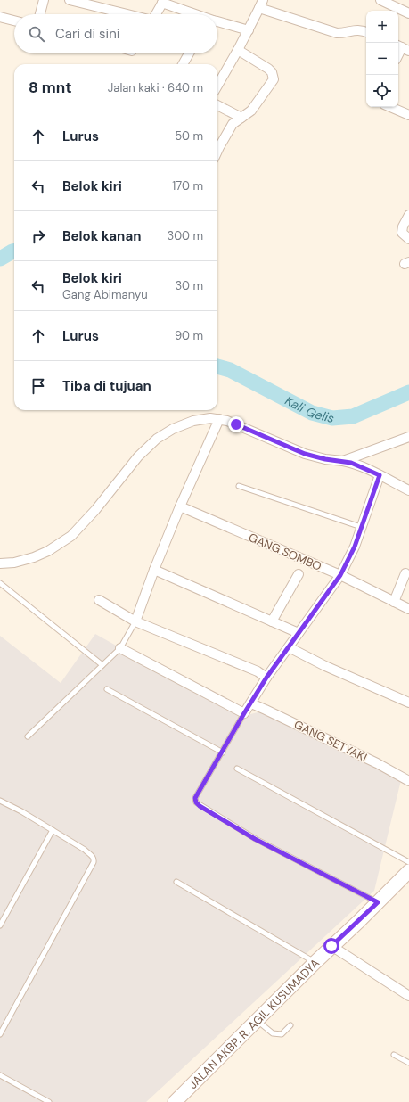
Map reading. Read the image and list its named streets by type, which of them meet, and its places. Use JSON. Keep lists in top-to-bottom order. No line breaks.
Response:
{"streets":{"main road":["JALAN AKBP. R. AGIL KUSUMADYA"],"street":["GANG SOMBO","GANG SETYAKI"]},"water":["Kali Gelis"],"page":{"map_buttons":["+","−"],"search":"Cari di sini","heading":["8 mnt","Jalan kaki · 640 m"],"list":[["Lurus","50 m"],["Belok kiri","170 m"],["Belok kanan","300 m"],["Belok kiri","Gang Abimanyu","30 m"],["Lurus","90 m"],"Tiba di tujuan"]}}
